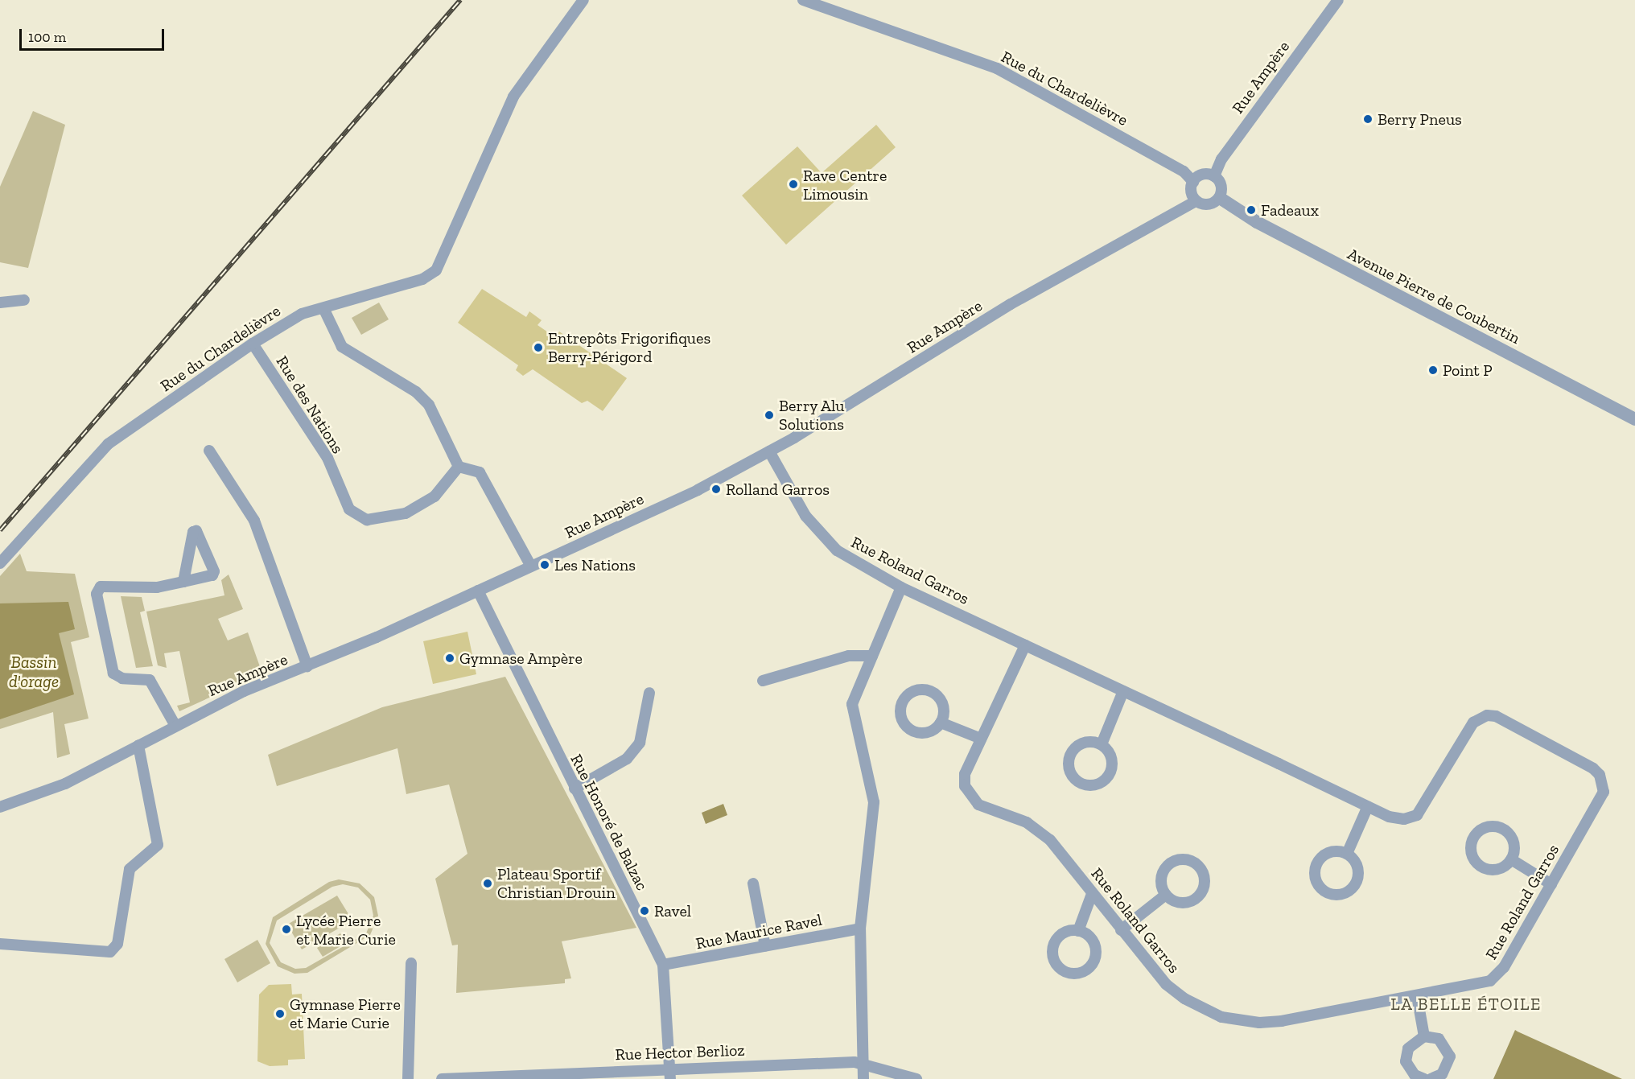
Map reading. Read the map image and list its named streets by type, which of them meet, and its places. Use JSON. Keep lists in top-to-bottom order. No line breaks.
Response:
{"streets":{"street":["Rue Ampère","Rue du Chardelièvre","Avenue Pierre de Coubertin","Rue des Nations","Rue Roland Garros","Rue Honoré de Balzac","Rue Maurice Ravel","Rue Hector Berlioz"]},"crossings":[["Rue Ampère","Rue du Chardelièvre"],["Rue Ampère","Avenue Pierre de Coubertin"],["Rue Ampère","Rue Roland Garros"],["Rue Ampère","Rue Honoré de Balzac"],["Rue du Chardelièvre","Avenue Pierre de Coubertin"],["Rue du Chardelièvre","Rue des Nations"],["Rue Honoré de Balzac","Rue Maurice Ravel"],["Rue Honoré de Balzac","Rue Hector Berlioz"]],"districts":["LA BELLE ÉTOILE"],"water":["Bassin d'orage"],"places":["Berry Pneus","Rave Centre Limousin","Fadeaux","Entrepôts Frigorifiques Berry-Périgord","Point P","Berry Alu Solutions","Rolland Garros","Les Nations","Gymnase Ampère","Plateau Sportif Christian Drouin","Ravel","Lycée Pierre et Marie Curie","Gymnase Pierre et Marie Curie"],"scale_bar":"100 m"}
